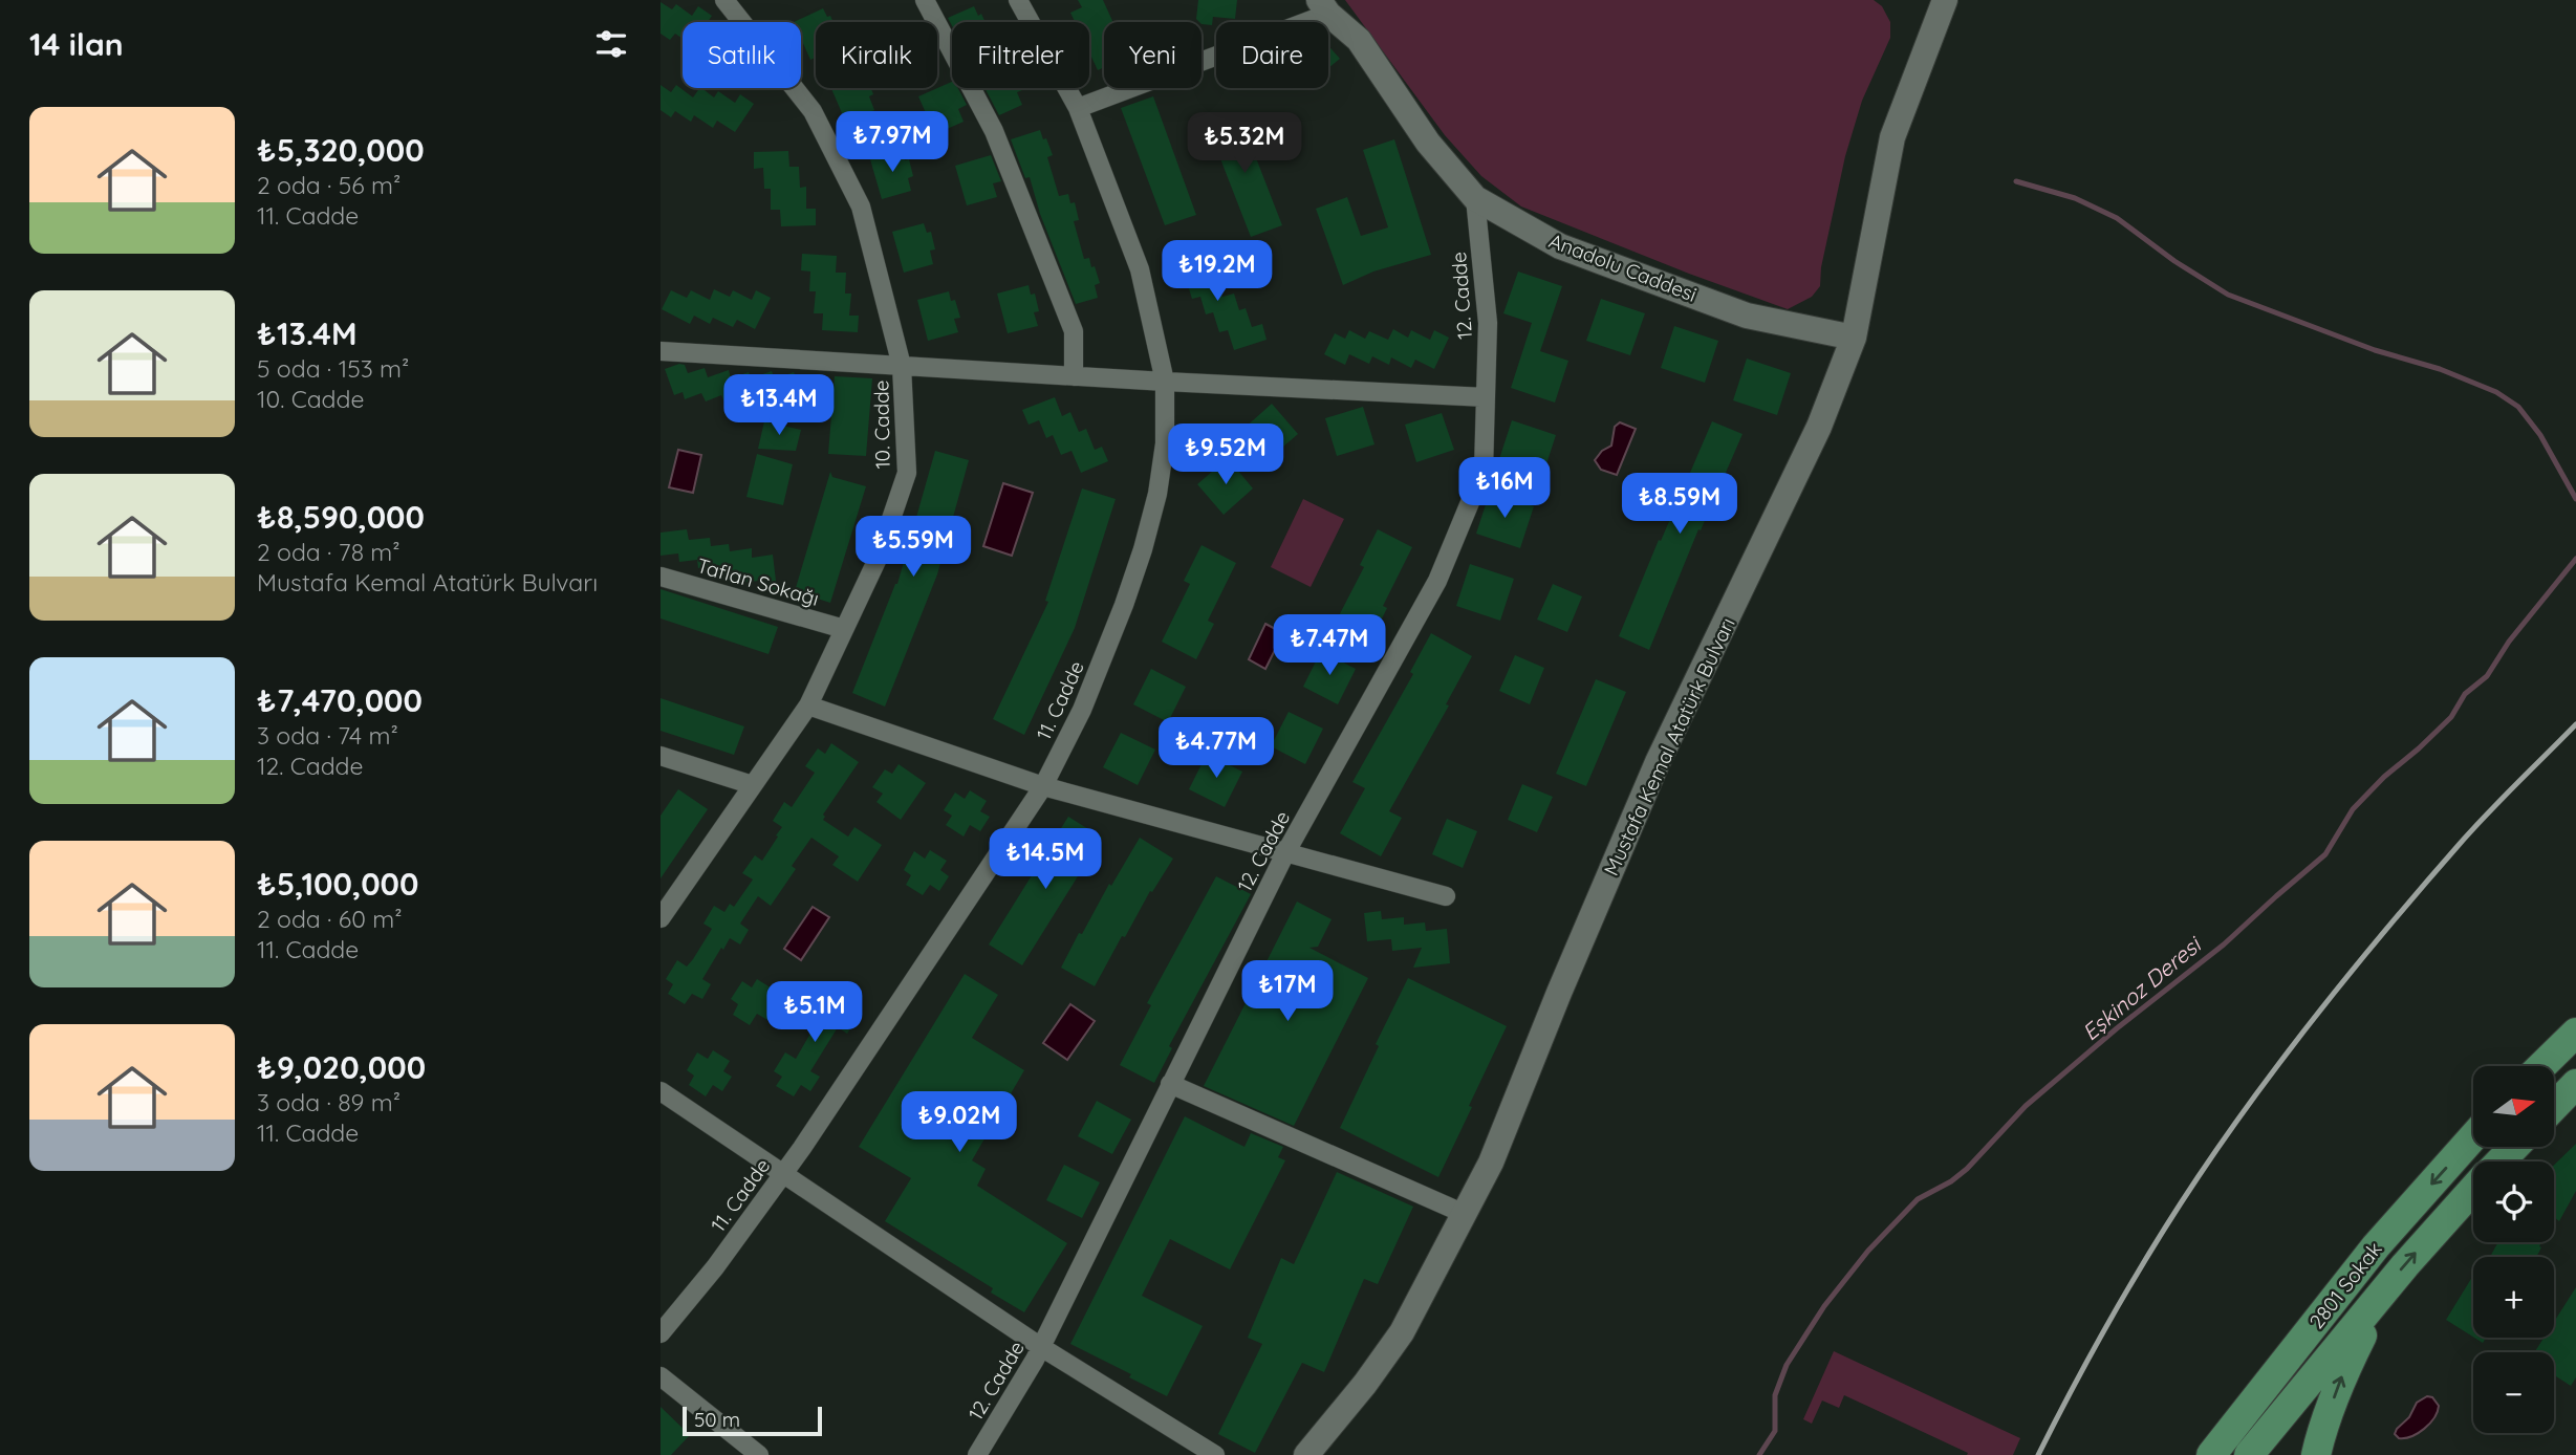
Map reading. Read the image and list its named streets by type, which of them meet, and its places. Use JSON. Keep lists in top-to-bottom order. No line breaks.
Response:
{"streets":{"main road":["2801 Sokak"],"street":["Anadolu Caddesi","12. Cadde","10. Cadde","Taflan Sokağı","11. Cadde","Mustafa Kemal Atatürk Bulvarı"]},"crossings":[["Anadolu Caddesi","12. Cadde"],["Anadolu Caddesi","Mustafa Kemal Atatürk Bulvarı"],["10. Cadde","Taflan Sokağı"]],"water":["Eşkinoz Deresi"],"scale_bar":"50 m","north":"right","page":{"heading":"14 ilan","chip":["Satılık","Kiralık","Filtreler","Yeni","Daire"],"list":[{"name":"₺5,320,000","note":"2 oda · 56 m² · 11. Cadde"},{"name":"₺13.4M","note":"5 oda · 153 m² · 10. Cadde"},{"name":"₺8,590,000","note":"2 oda · 78 m² · Mustafa Kemal Atatürk Bulvarı"},{"name":"₺7,470,000","note":"3 oda · 74 m² · 12. Cadde"},{"name":"₺5,100,000","note":"2 oda · 60 m² · 11. Cadde"},{"name":"₺9,020,000","note":"3 oda · 89 m² · 11. Cadde"}],"price":["₺7.97M","₺5.32M","₺19.2M","₺13.4M","₺9.52M","₺16M","₺8.59M","₺5.59M","₺7.47M","₺4.77M","₺14.5M","₺17M","₺5.1M","₺9.02M"],"map_buttons":["+","−"],"scale":"50 m"}}
